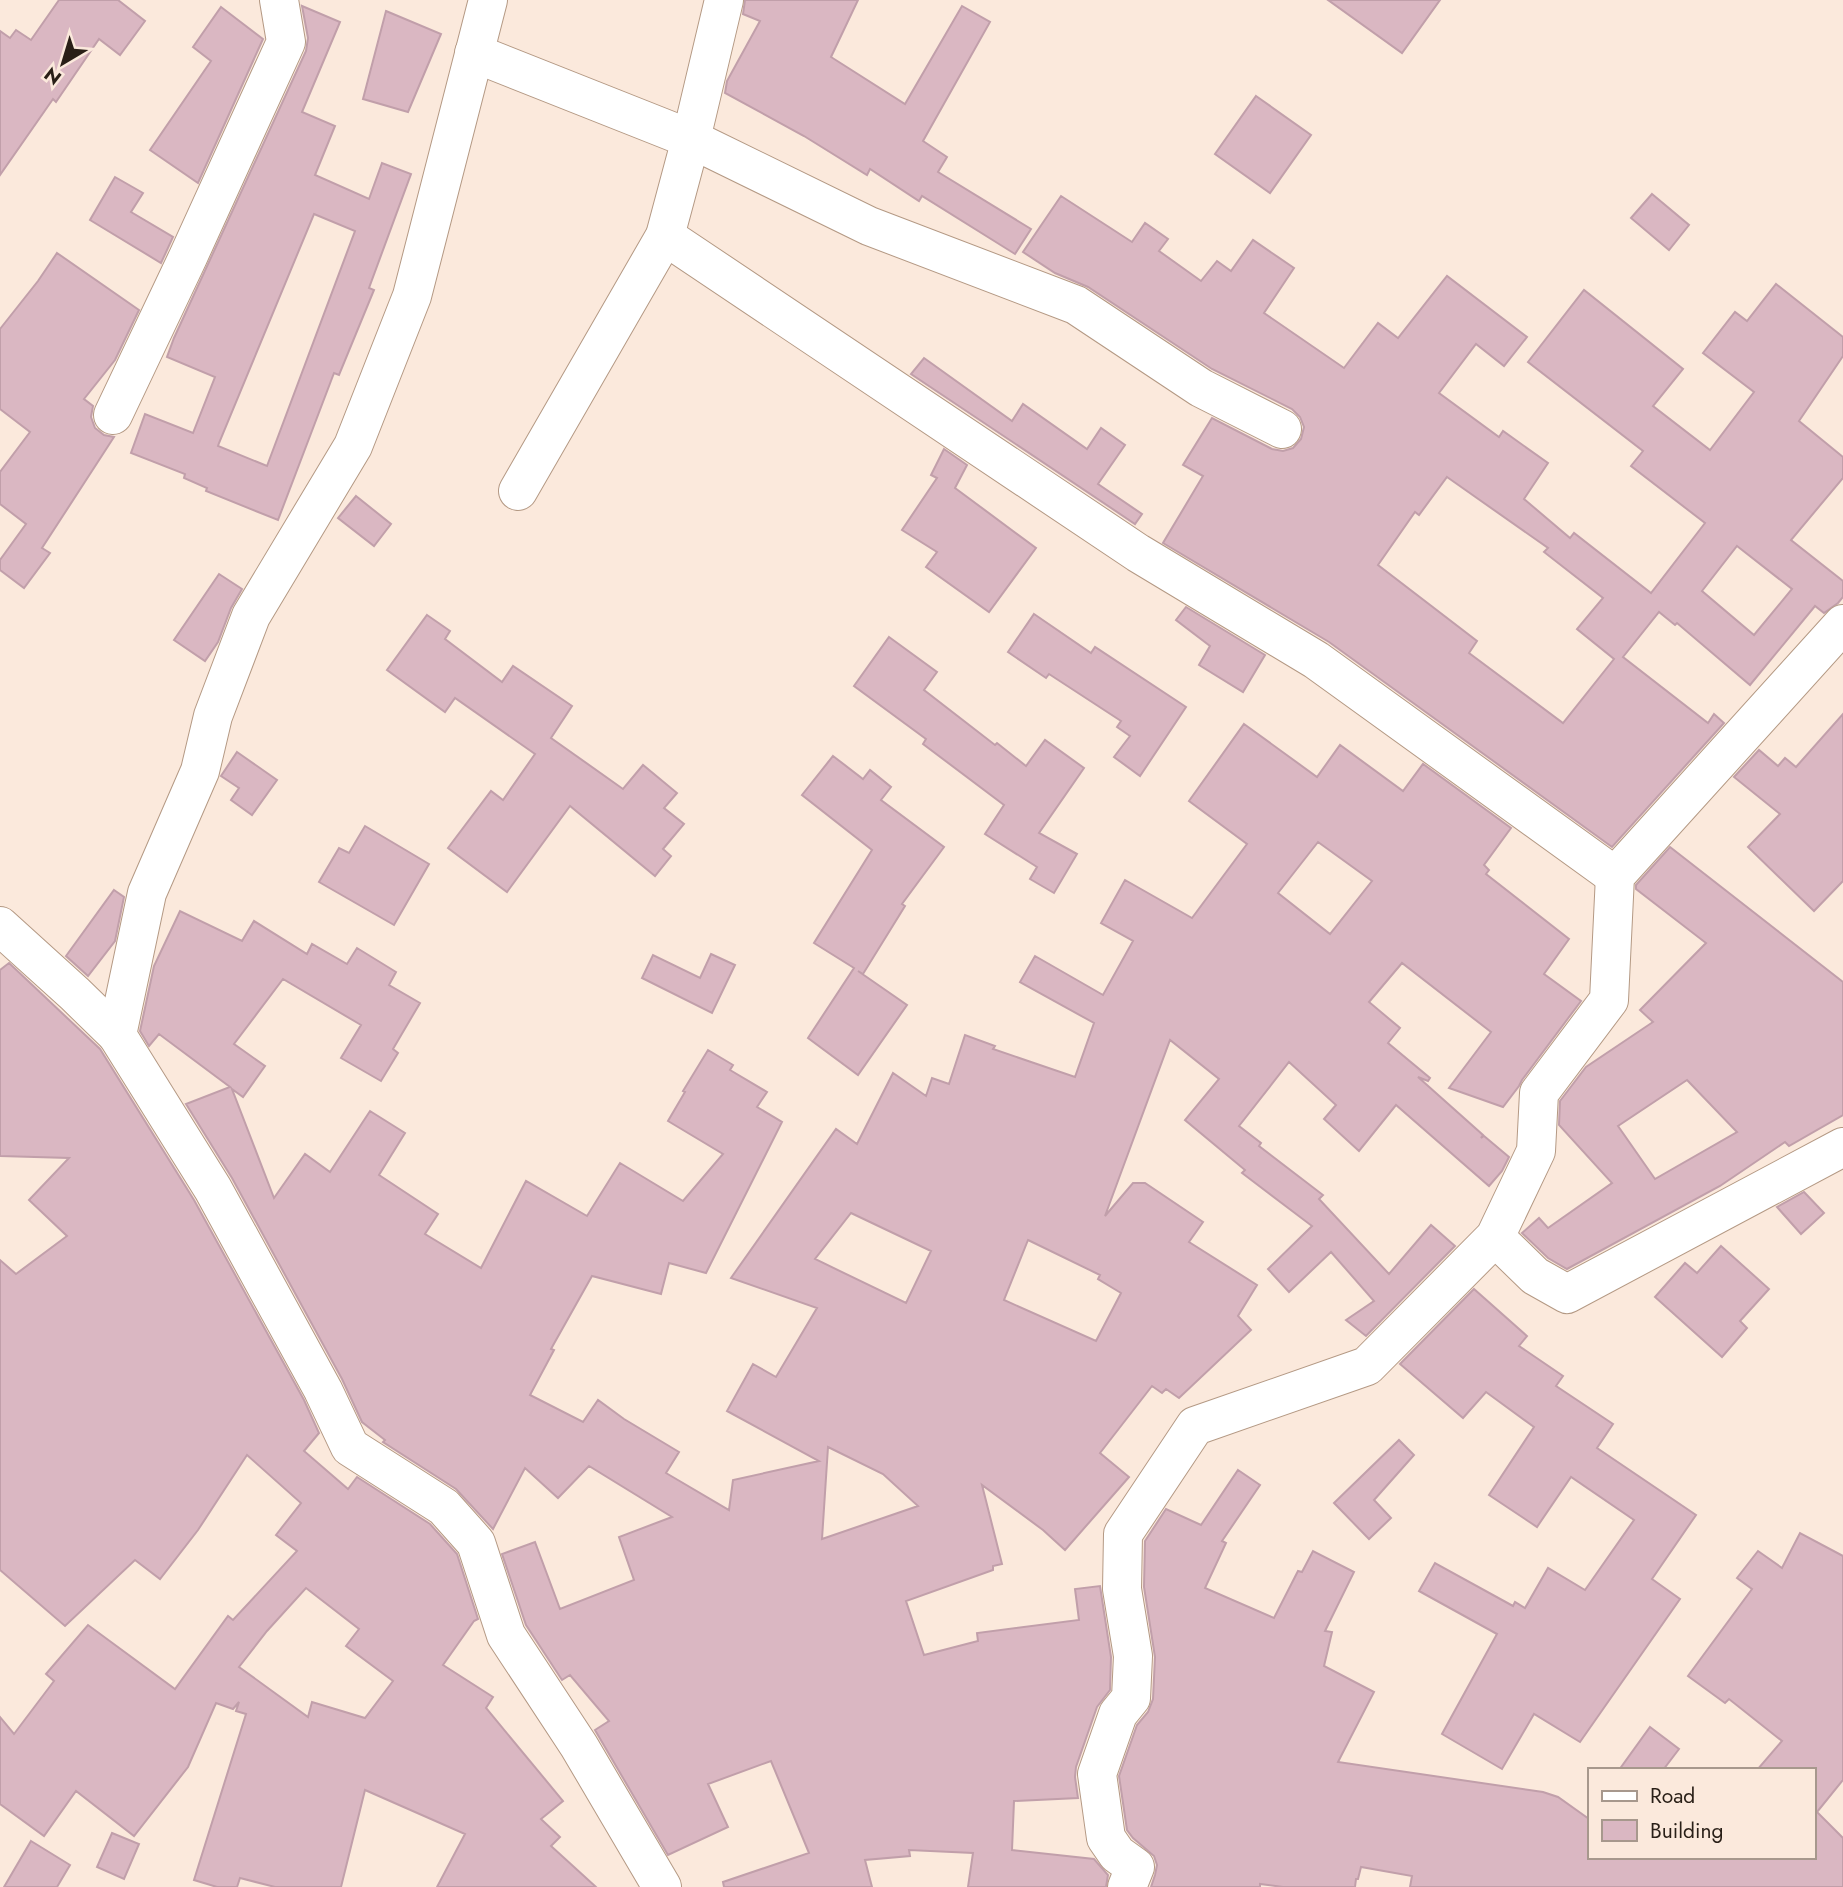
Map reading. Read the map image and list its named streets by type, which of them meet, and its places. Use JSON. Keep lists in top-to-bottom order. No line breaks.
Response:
{"legend":["Road","Building"],"north":"bottom left"}
